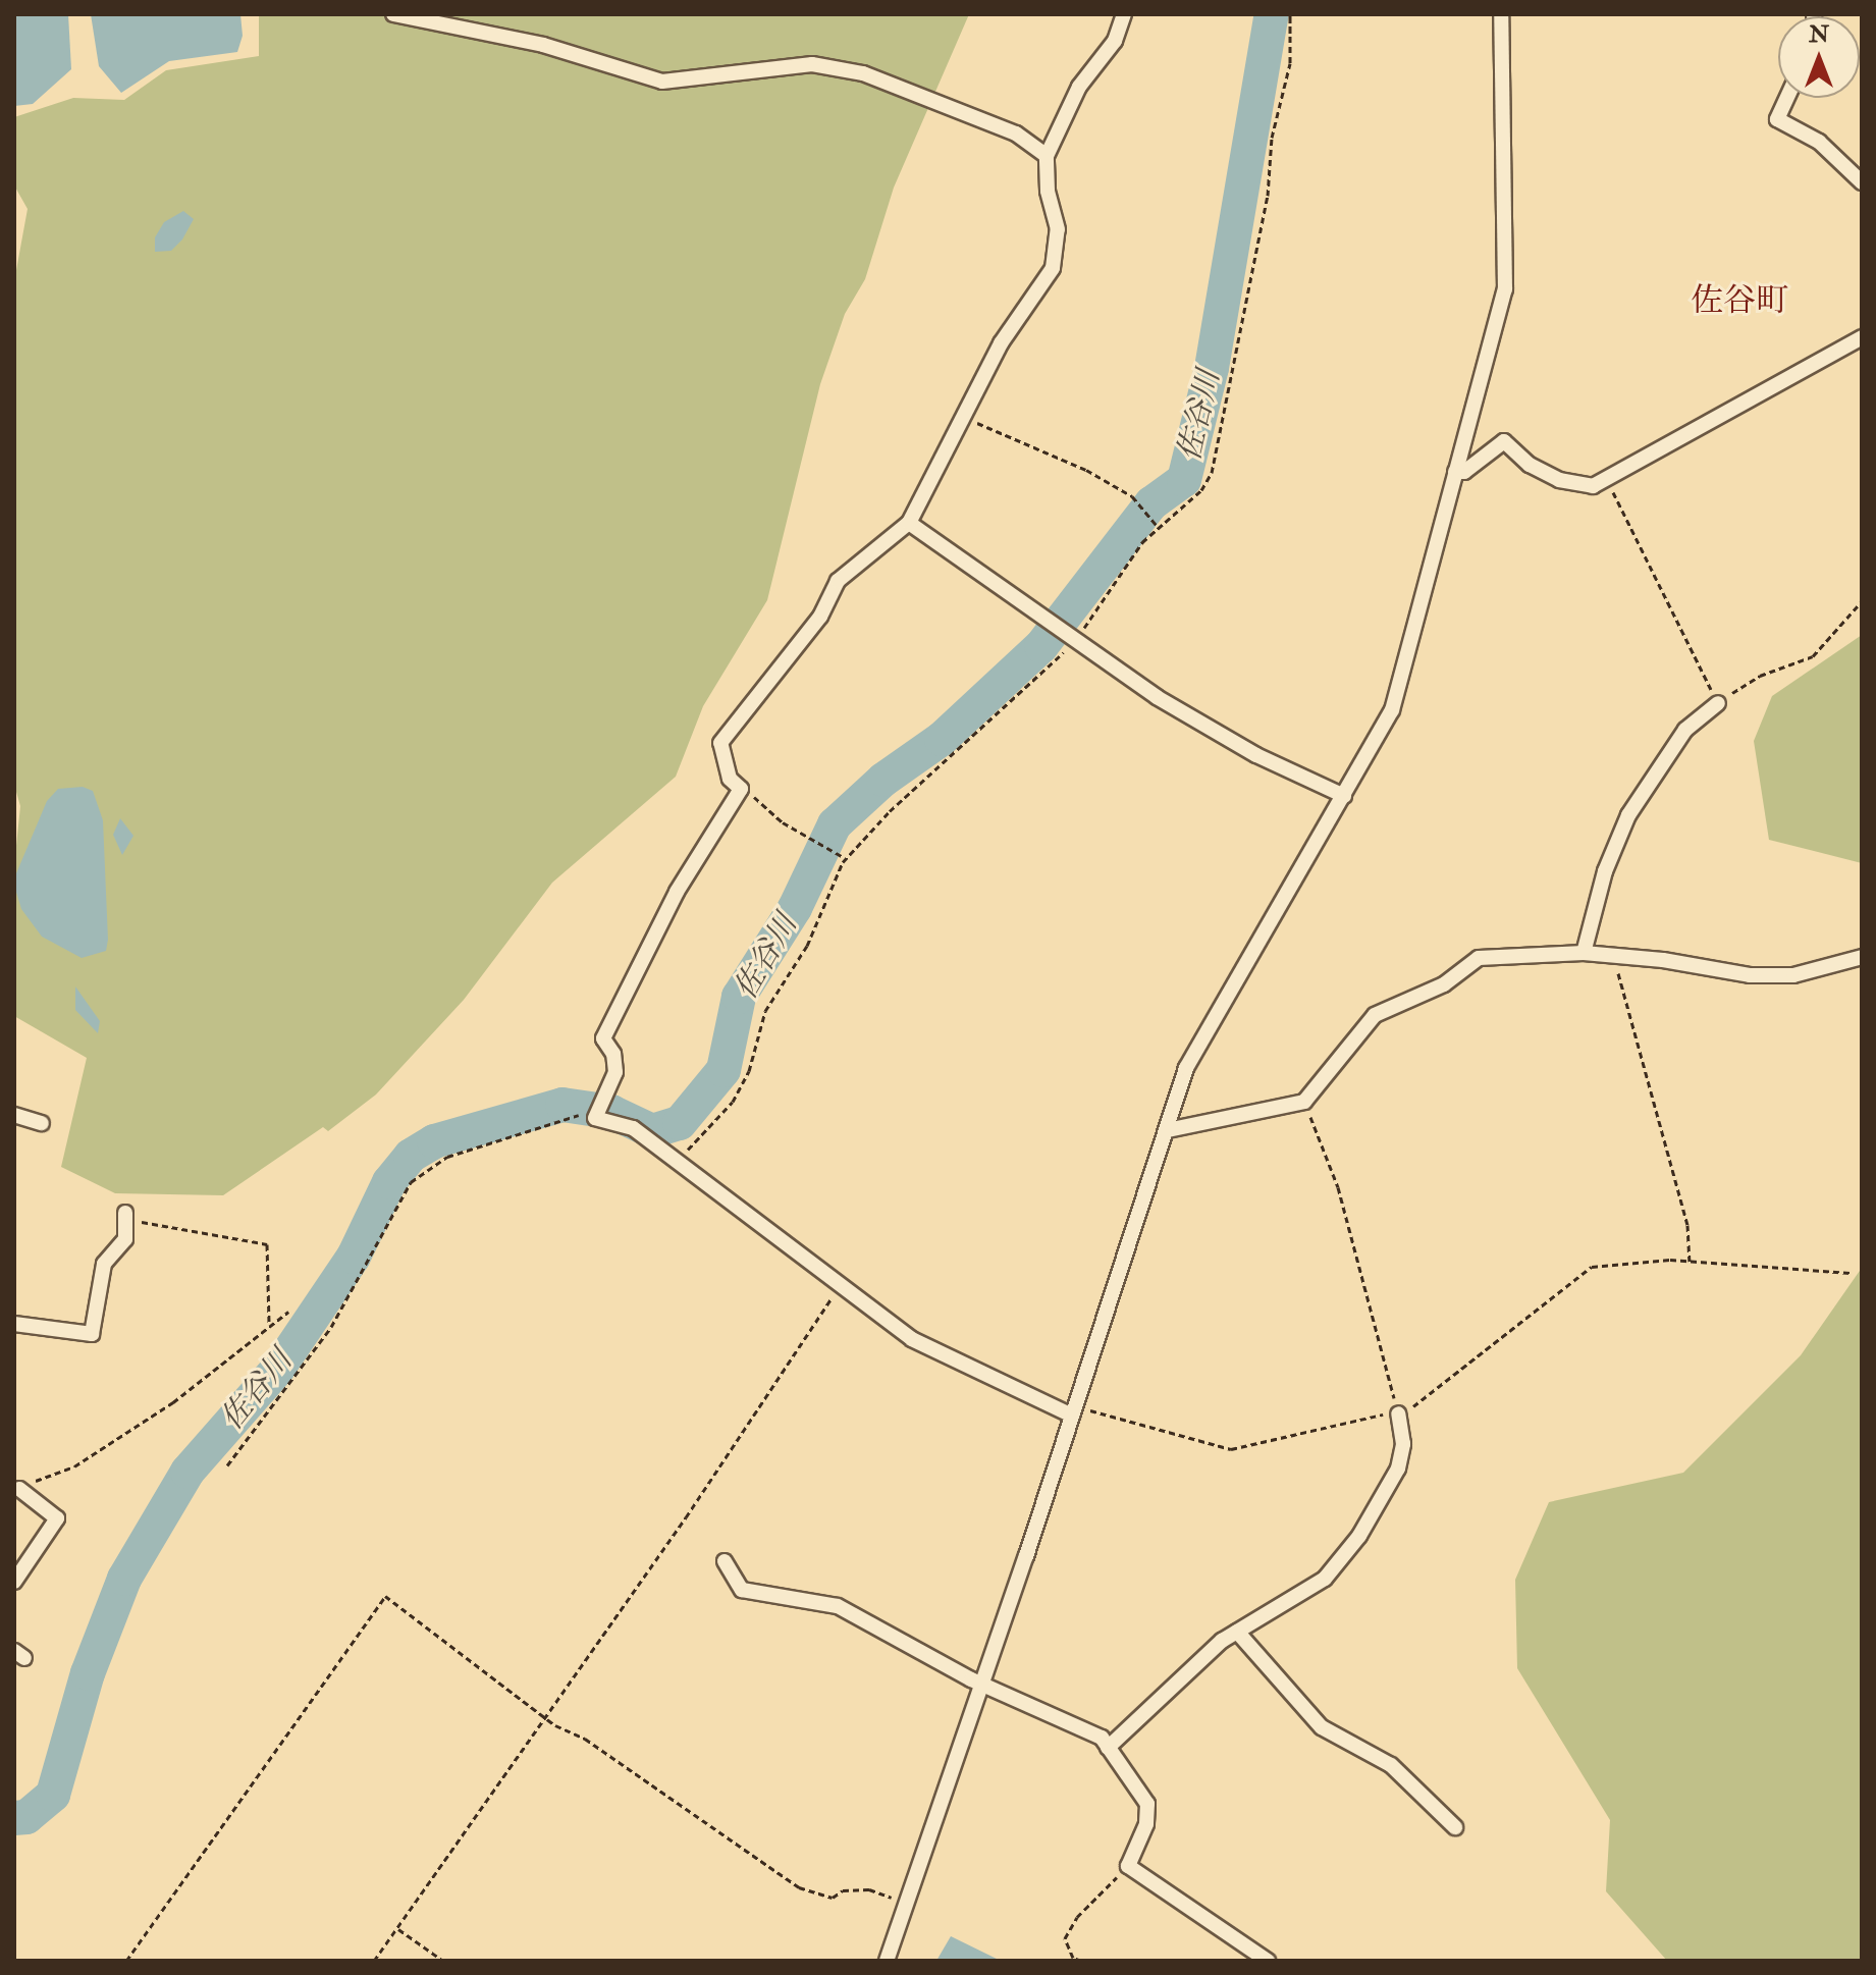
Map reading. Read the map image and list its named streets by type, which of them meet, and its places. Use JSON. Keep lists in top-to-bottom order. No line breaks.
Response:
{"districts":["佐谷町"],"water":["佐谷川"],"north":"top"}
